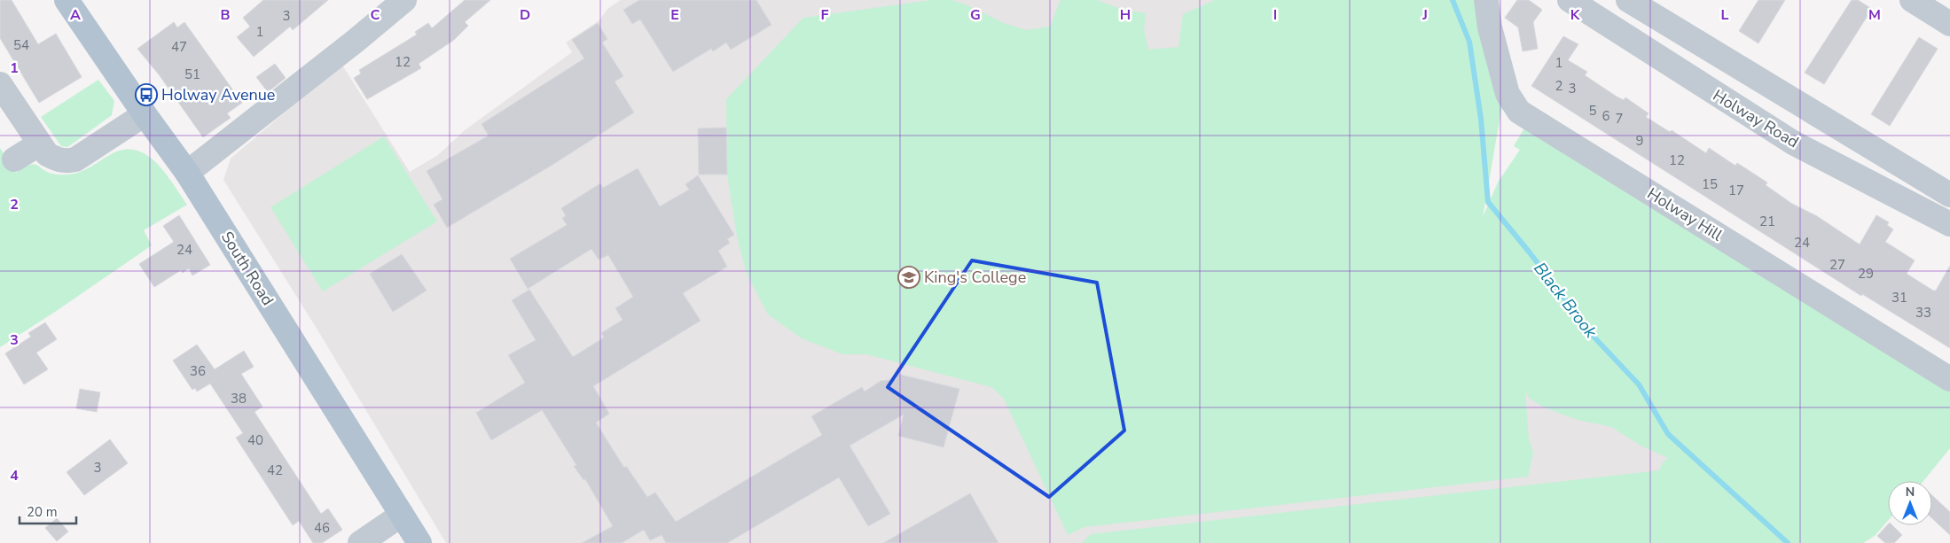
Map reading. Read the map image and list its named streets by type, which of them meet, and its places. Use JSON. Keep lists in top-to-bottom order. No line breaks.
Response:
{"streets":{"main road":["South Road"],"street":["Holway Road","Holway Hill"]},"water":["Black Brook"],"places":{"bus stop":["Holway Avenue"],"school or university":["King's College"]},"house_numbers":["3","1","54","47","12","1","51","2","3","5","6","7","9","12","15","17","21","24","24","27","29","31","33","36","38","40","3","42","46"],"scale_bar":"20 m","north":"top","grid":{"columns":["A","B","C","D","E","F","G","H","I","J","K","L","M"],"rows":["1","2","3","4"]}}
